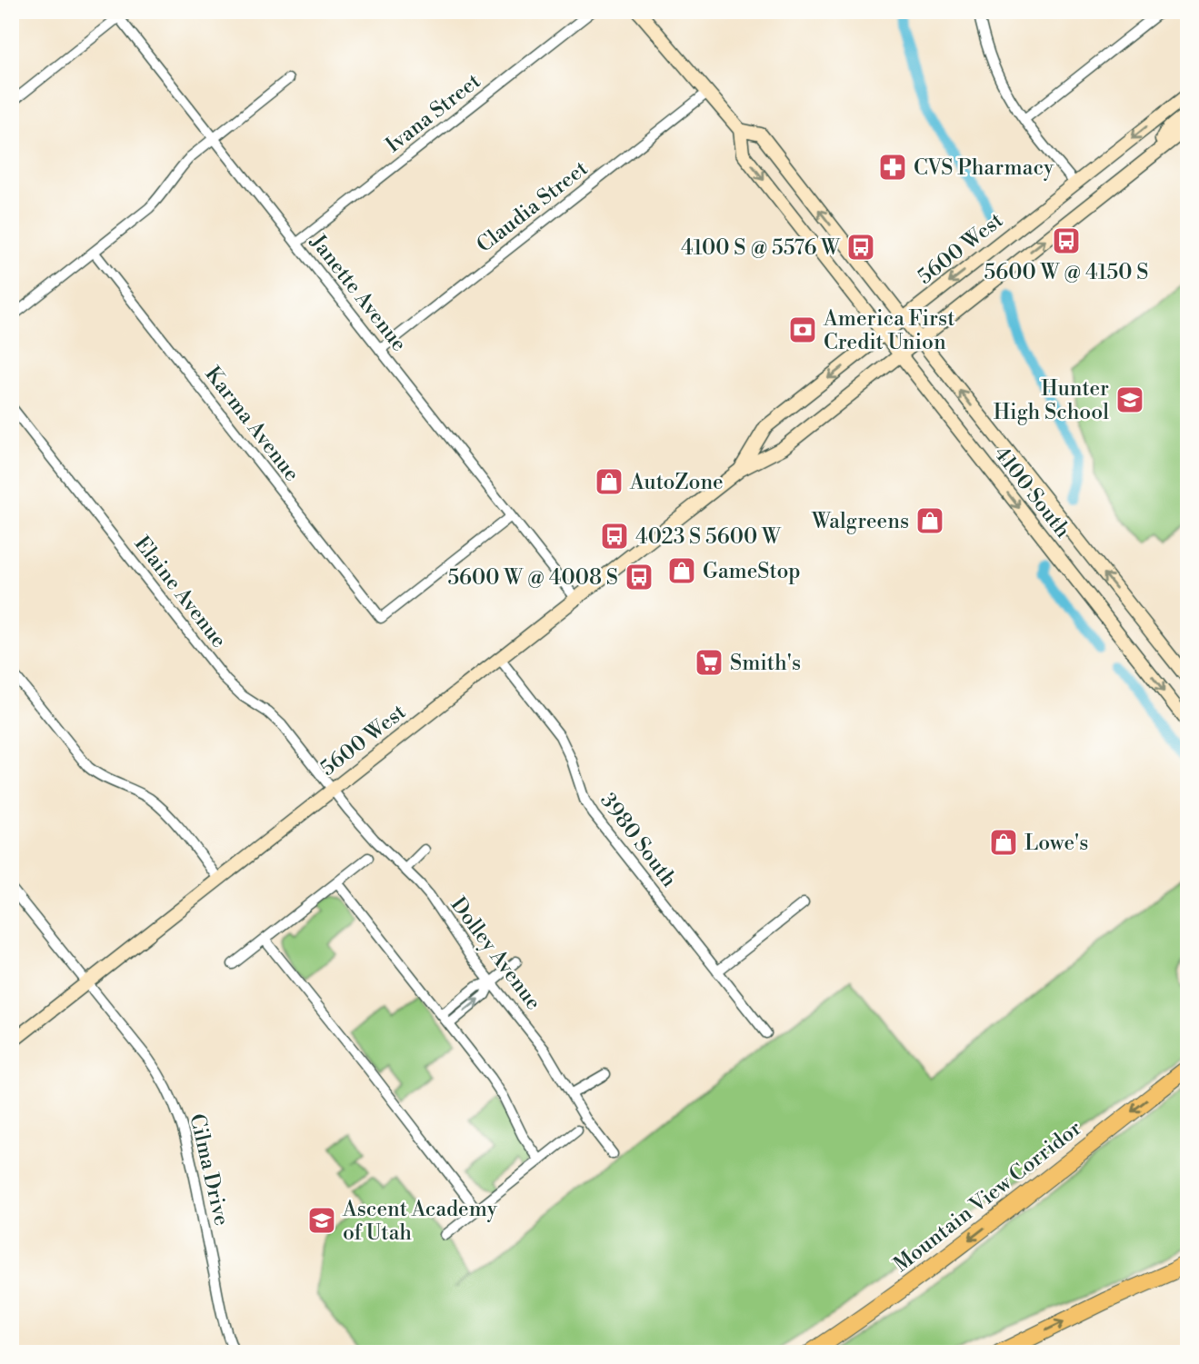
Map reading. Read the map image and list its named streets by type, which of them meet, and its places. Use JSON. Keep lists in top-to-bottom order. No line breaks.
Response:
{"streets":{"highway":["Mountain View Corridor"],"main road":["5600 West","4100 South"],"street":["Ivana Street","Claudia Street","Janette Avenue","Karma Avenue","Elaine Avenue","3980 South","Dolley Avenue","Cilma Drive"]},"crossings":[["Ivana Street","Janette Avenue"],["Claudia Street","Janette Avenue"],["Claudia Street","4100 South"],["5600 West","Janette Avenue"],["5600 West","4100 South"],["5600 West","Elaine Avenue"],["5600 West","3980 South"],["5600 West","Dolley Avenue"],["5600 West","Cilma Drive"],["Janette Avenue","Karma Avenue"],["Elaine Avenue","Dolley Avenue"]],"places":{"pharmacy":["CVS Pharmacy"],"bus stop":["5600 W @ 4150 S","4100 S @ 5576 W","4023 S 5600 W","5600 W @ 4008 S"],"bank":["America First Credit Union"],"school or university":["Hunter High School","Ascent Academy of Utah"],"shop":["AutoZone","Walgreens","GameStop","Lowe's"],"supermarket":["Smith's"]}}
